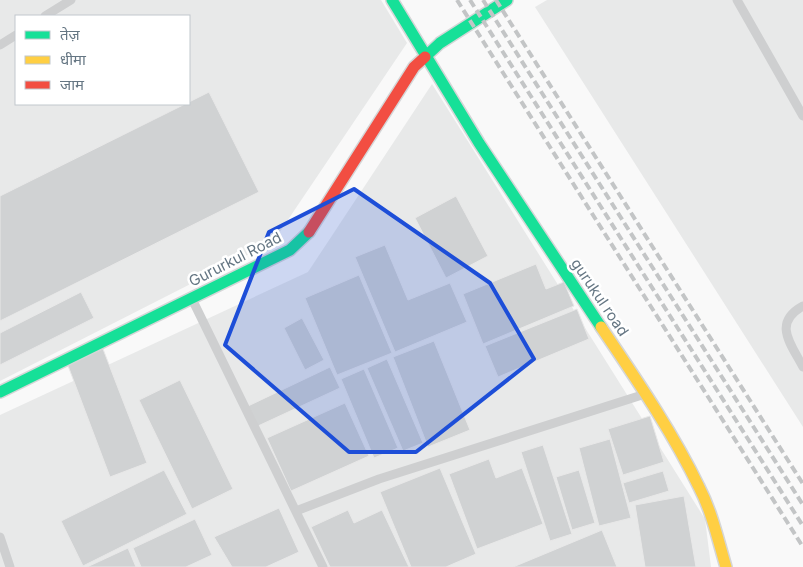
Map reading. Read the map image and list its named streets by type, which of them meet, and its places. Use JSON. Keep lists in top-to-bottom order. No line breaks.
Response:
{"streets":{"street":["Gururkul Road","gurukul road"]},"crossings":[["Gururkul Road","gurukul road"]],"legend":["तेज़","धीमा","जाम"]}
